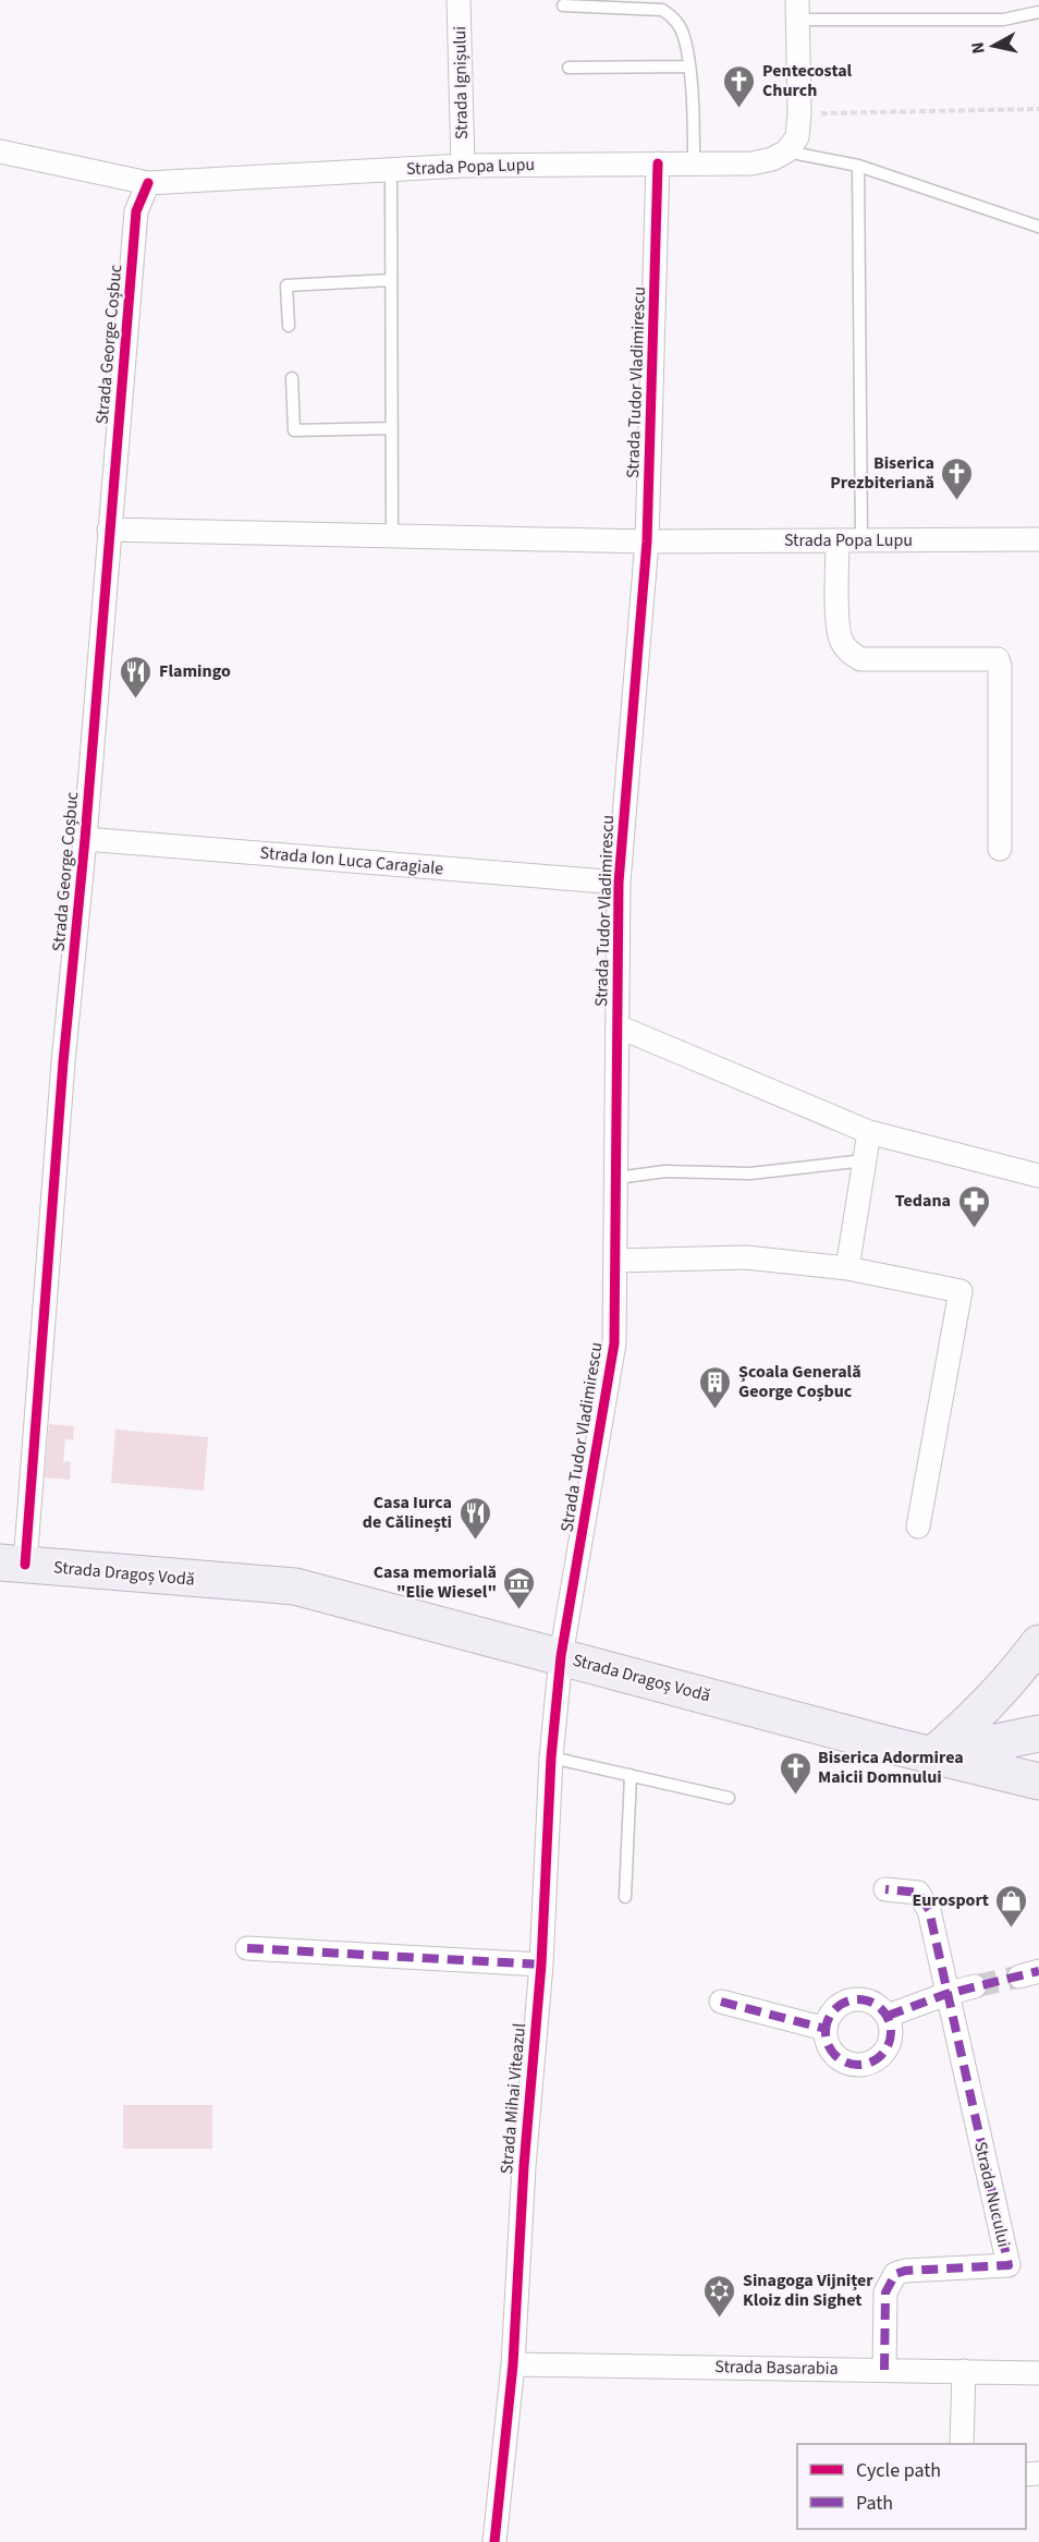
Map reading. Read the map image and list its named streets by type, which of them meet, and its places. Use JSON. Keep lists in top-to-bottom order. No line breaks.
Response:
{"streets":{"main road":["Strada Dragoș Vodă"],"street":["Strada Ignișului","Strada Popa Lupu","Strada George Coșbuc","Strada Tudor Vladimirescu","Strada Ion Luca Caragiale","Strada Mihai Viteazul","Strada Nucului","Strada Basarabia"]},"crossings":[["Strada Ignișului","Strada Popa Lupu"],["Strada Popa Lupu","Strada George Coșbuc"],["Strada Popa Lupu","Strada Tudor Vladimirescu"],["Strada George Coșbuc","Strada Ion Luca Caragiale"],["Strada George Coșbuc","Strada Dragoș Vodă"],["Strada Tudor Vladimirescu","Strada Ion Luca Caragiale"],["Strada Tudor Vladimirescu","Strada Dragoș Vodă"],["Strada Tudor Vladimirescu","Strada Mihai Viteazul"],["Strada Dragoș Vodă","Strada Mihai Viteazul"],["Strada Mihai Viteazul","Strada Basarabia"],["Strada Nucului","Strada Basarabia"]],"places":{"church":["Pentecostal Church","Biserica Prezbiteriană","Biserica Adormirea Maicii Domnului"],"restaurant":["Flamingo","Casa Iurca de Călinești"],"pharmacy":["Tedana"],"building":["Școala Generală George Coșbuc"],"museum":["Casa memorială \"Elie Wiesel\""],"shop":["Eurosport"],"synagogue":["Sinagoga Vijnițer Kloiz din Sighet"]},"legend":["Cycle path","Path"],"north":"left"}
